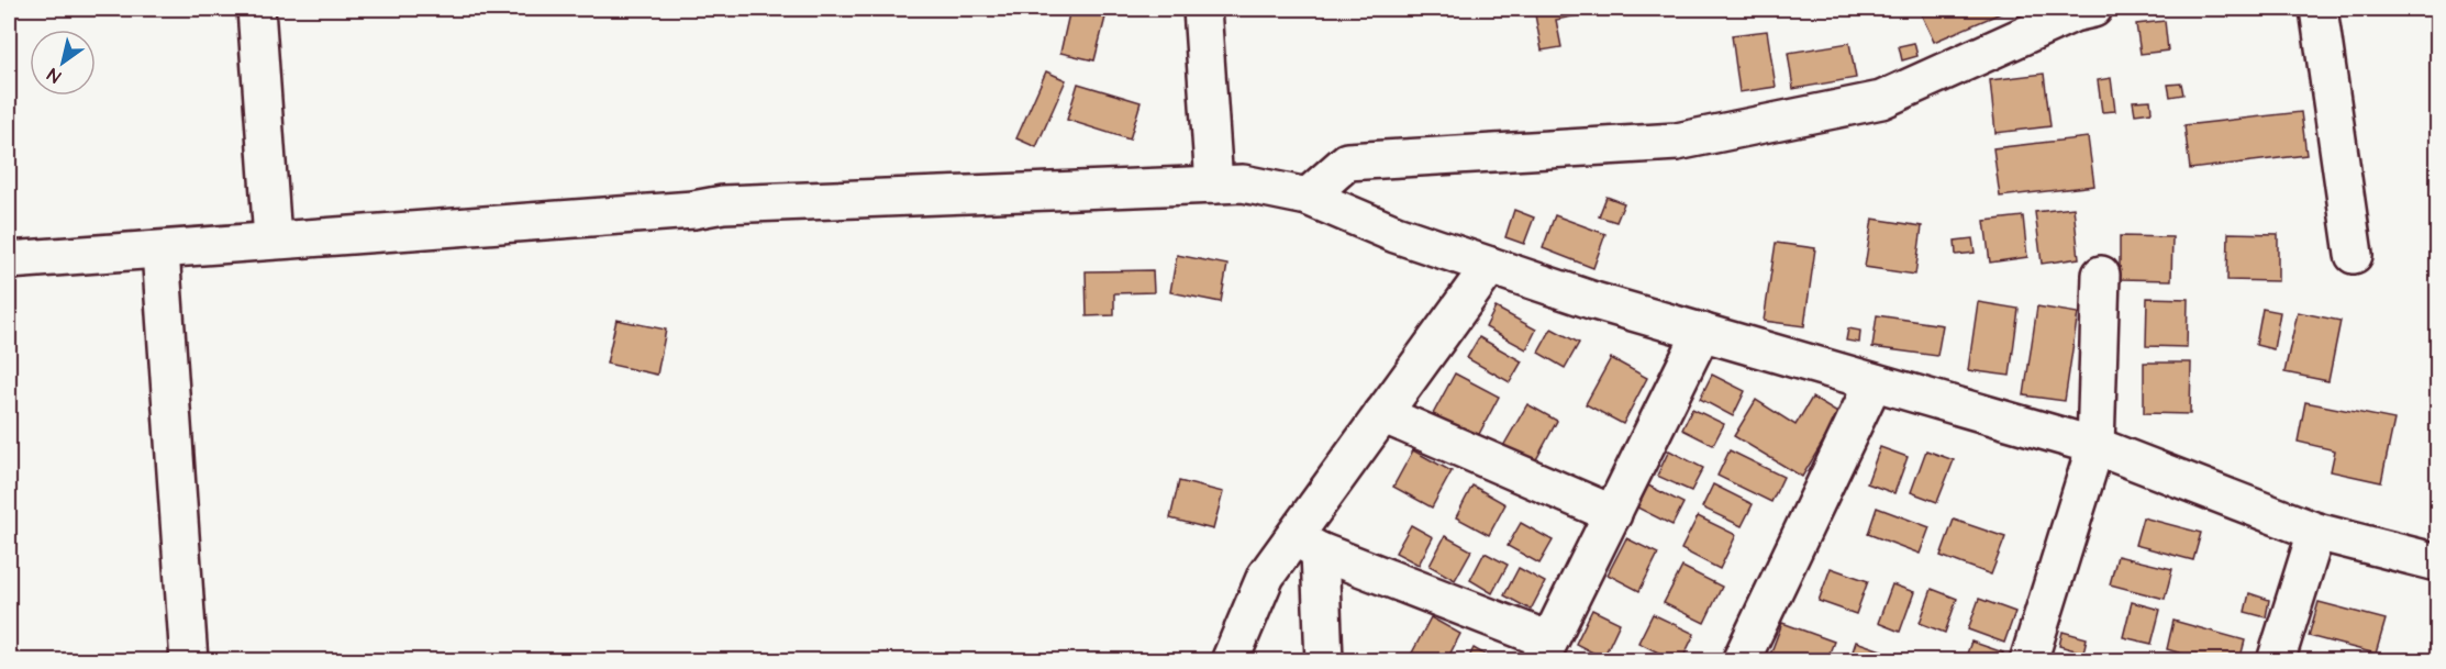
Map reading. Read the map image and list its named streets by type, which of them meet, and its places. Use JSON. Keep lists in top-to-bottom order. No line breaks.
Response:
{"north":"bottom left"}
